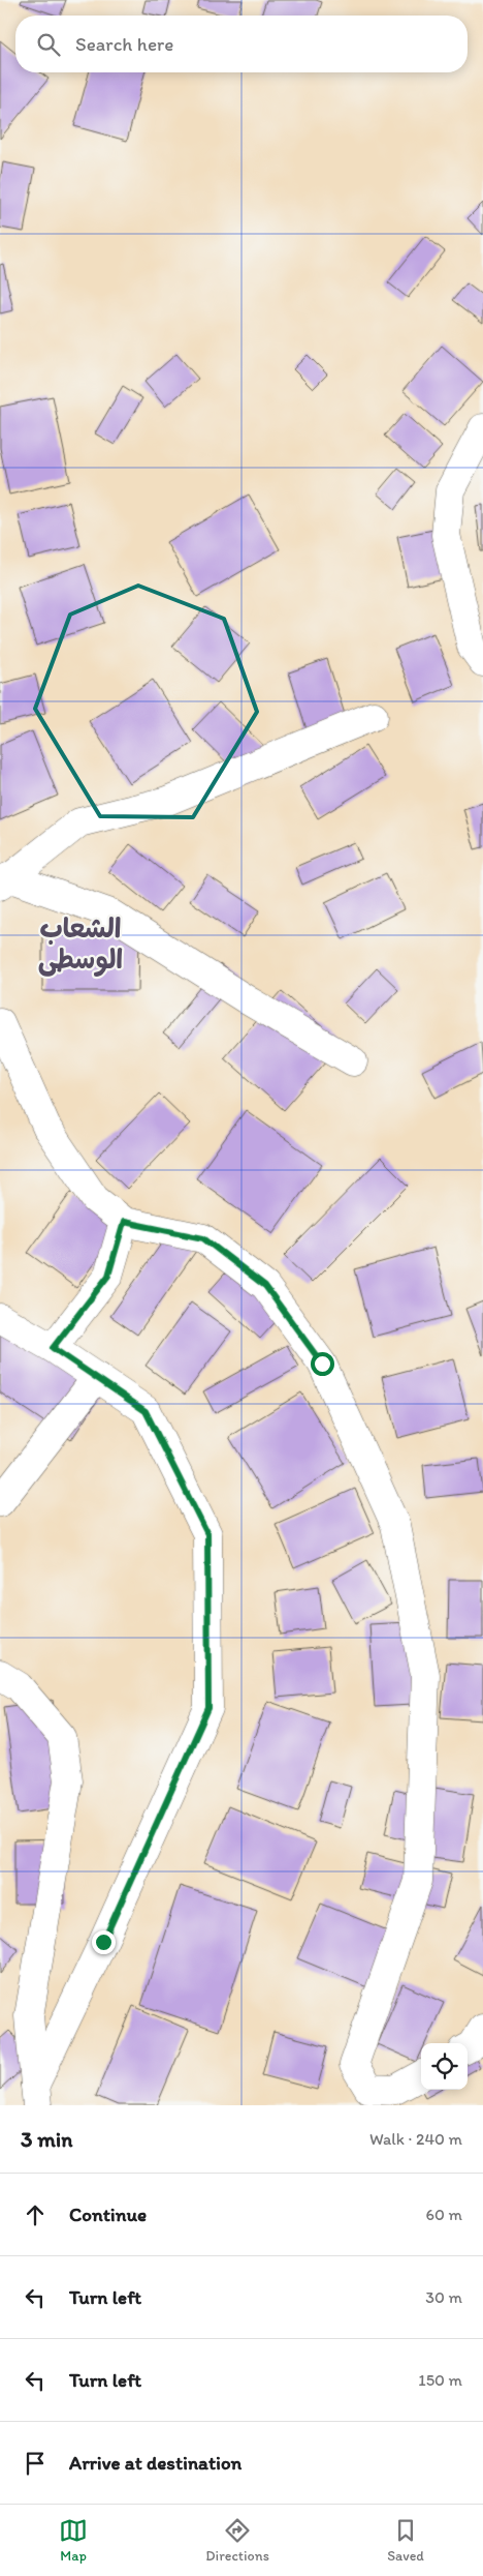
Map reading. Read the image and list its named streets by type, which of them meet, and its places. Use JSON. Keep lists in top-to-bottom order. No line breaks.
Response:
{"districts":["الشعاب الوسطى"],"page":{"search":"Search here","heading":["3 min","Walk · 240 m"],"list":[["Continue","60 m"],["Turn left","30 m"],["Turn left","150 m"],"Arrive at destination"],"nav":["Map","Directions","Saved"]}}
